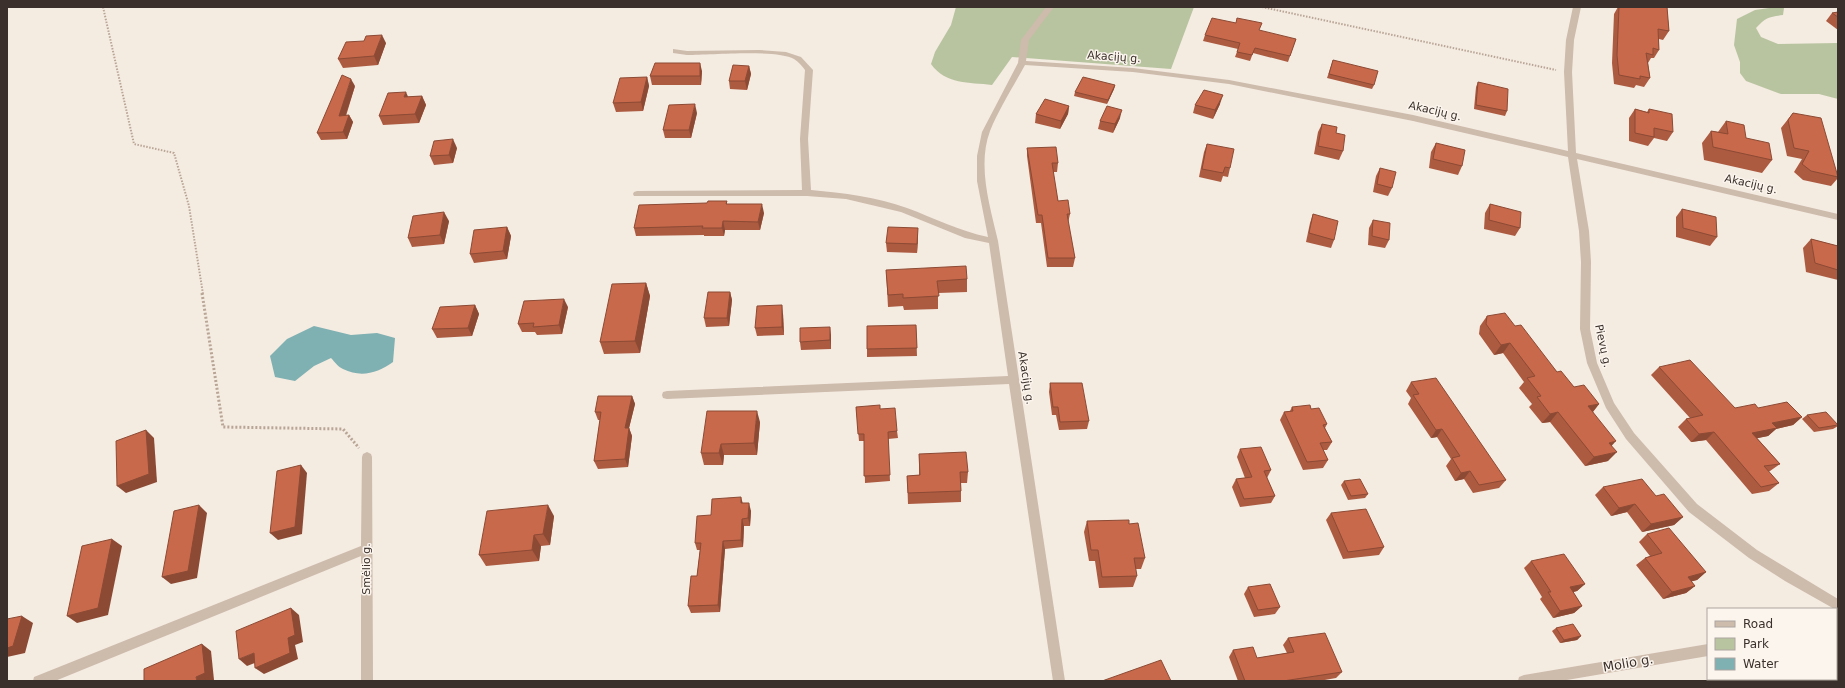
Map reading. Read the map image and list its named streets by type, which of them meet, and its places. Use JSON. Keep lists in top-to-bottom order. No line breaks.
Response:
{"streets":{"street":["Akacijų g.","Pievų g.","Smėlio g.","Molio g."]},"crossings":[["Akacijų g.","Pievų g."]],"legend":["Road","Park","Water"]}
